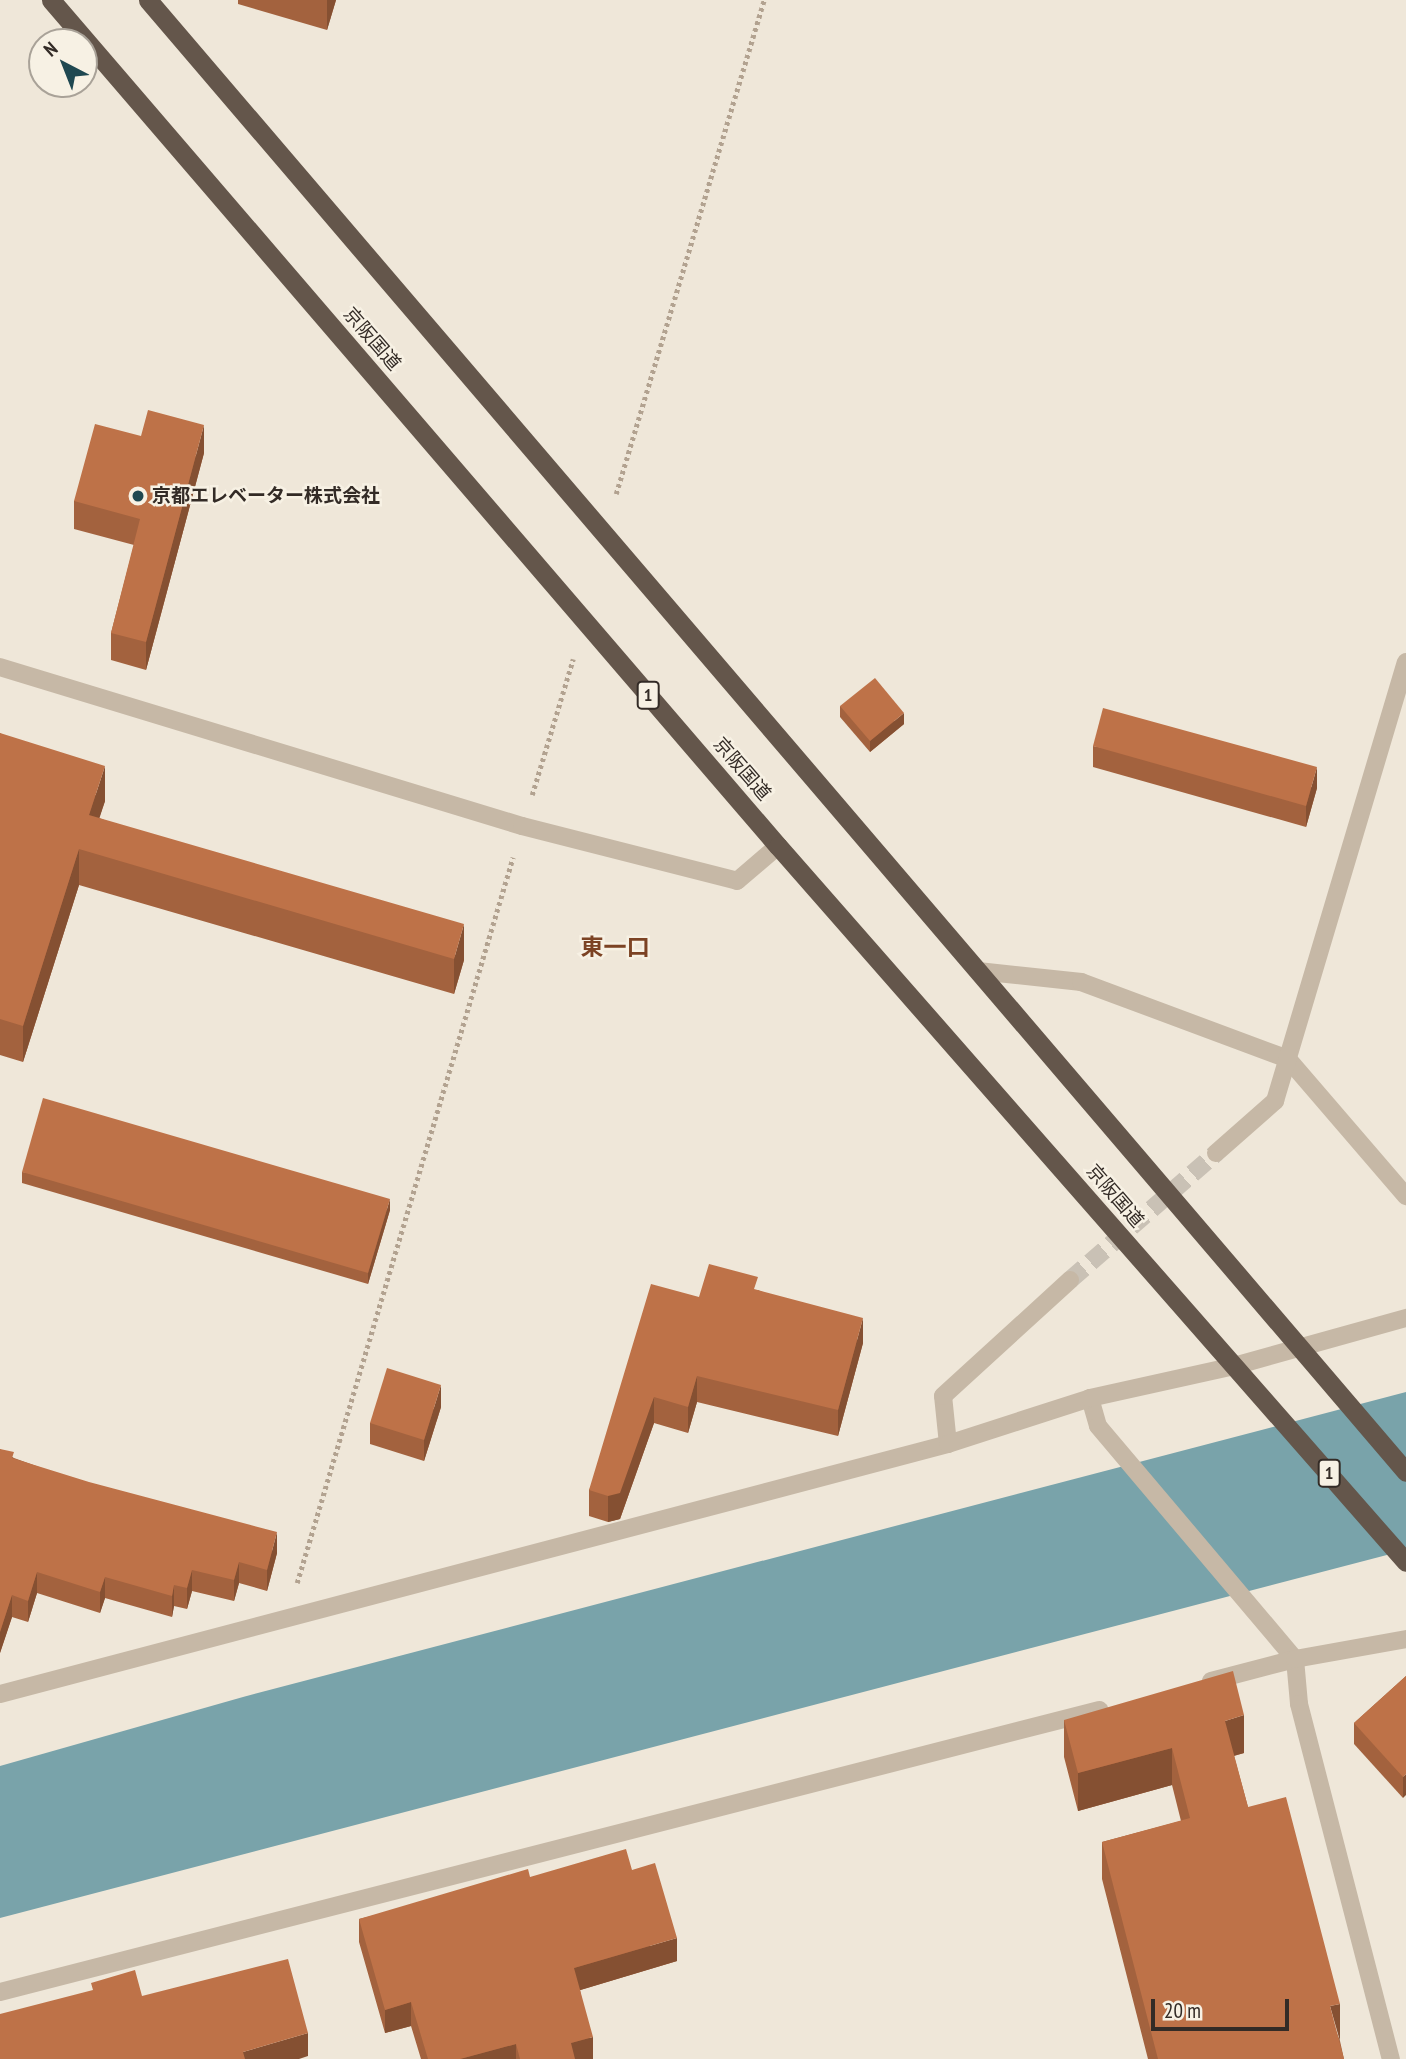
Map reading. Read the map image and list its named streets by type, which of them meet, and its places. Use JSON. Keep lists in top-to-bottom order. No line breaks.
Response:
{"streets":{"highway":["京阪国道","1"]},"districts":["東一口"],"places":["京都エレベーター株式会社"],"scale_bar":"20 m","north":"top left"}
